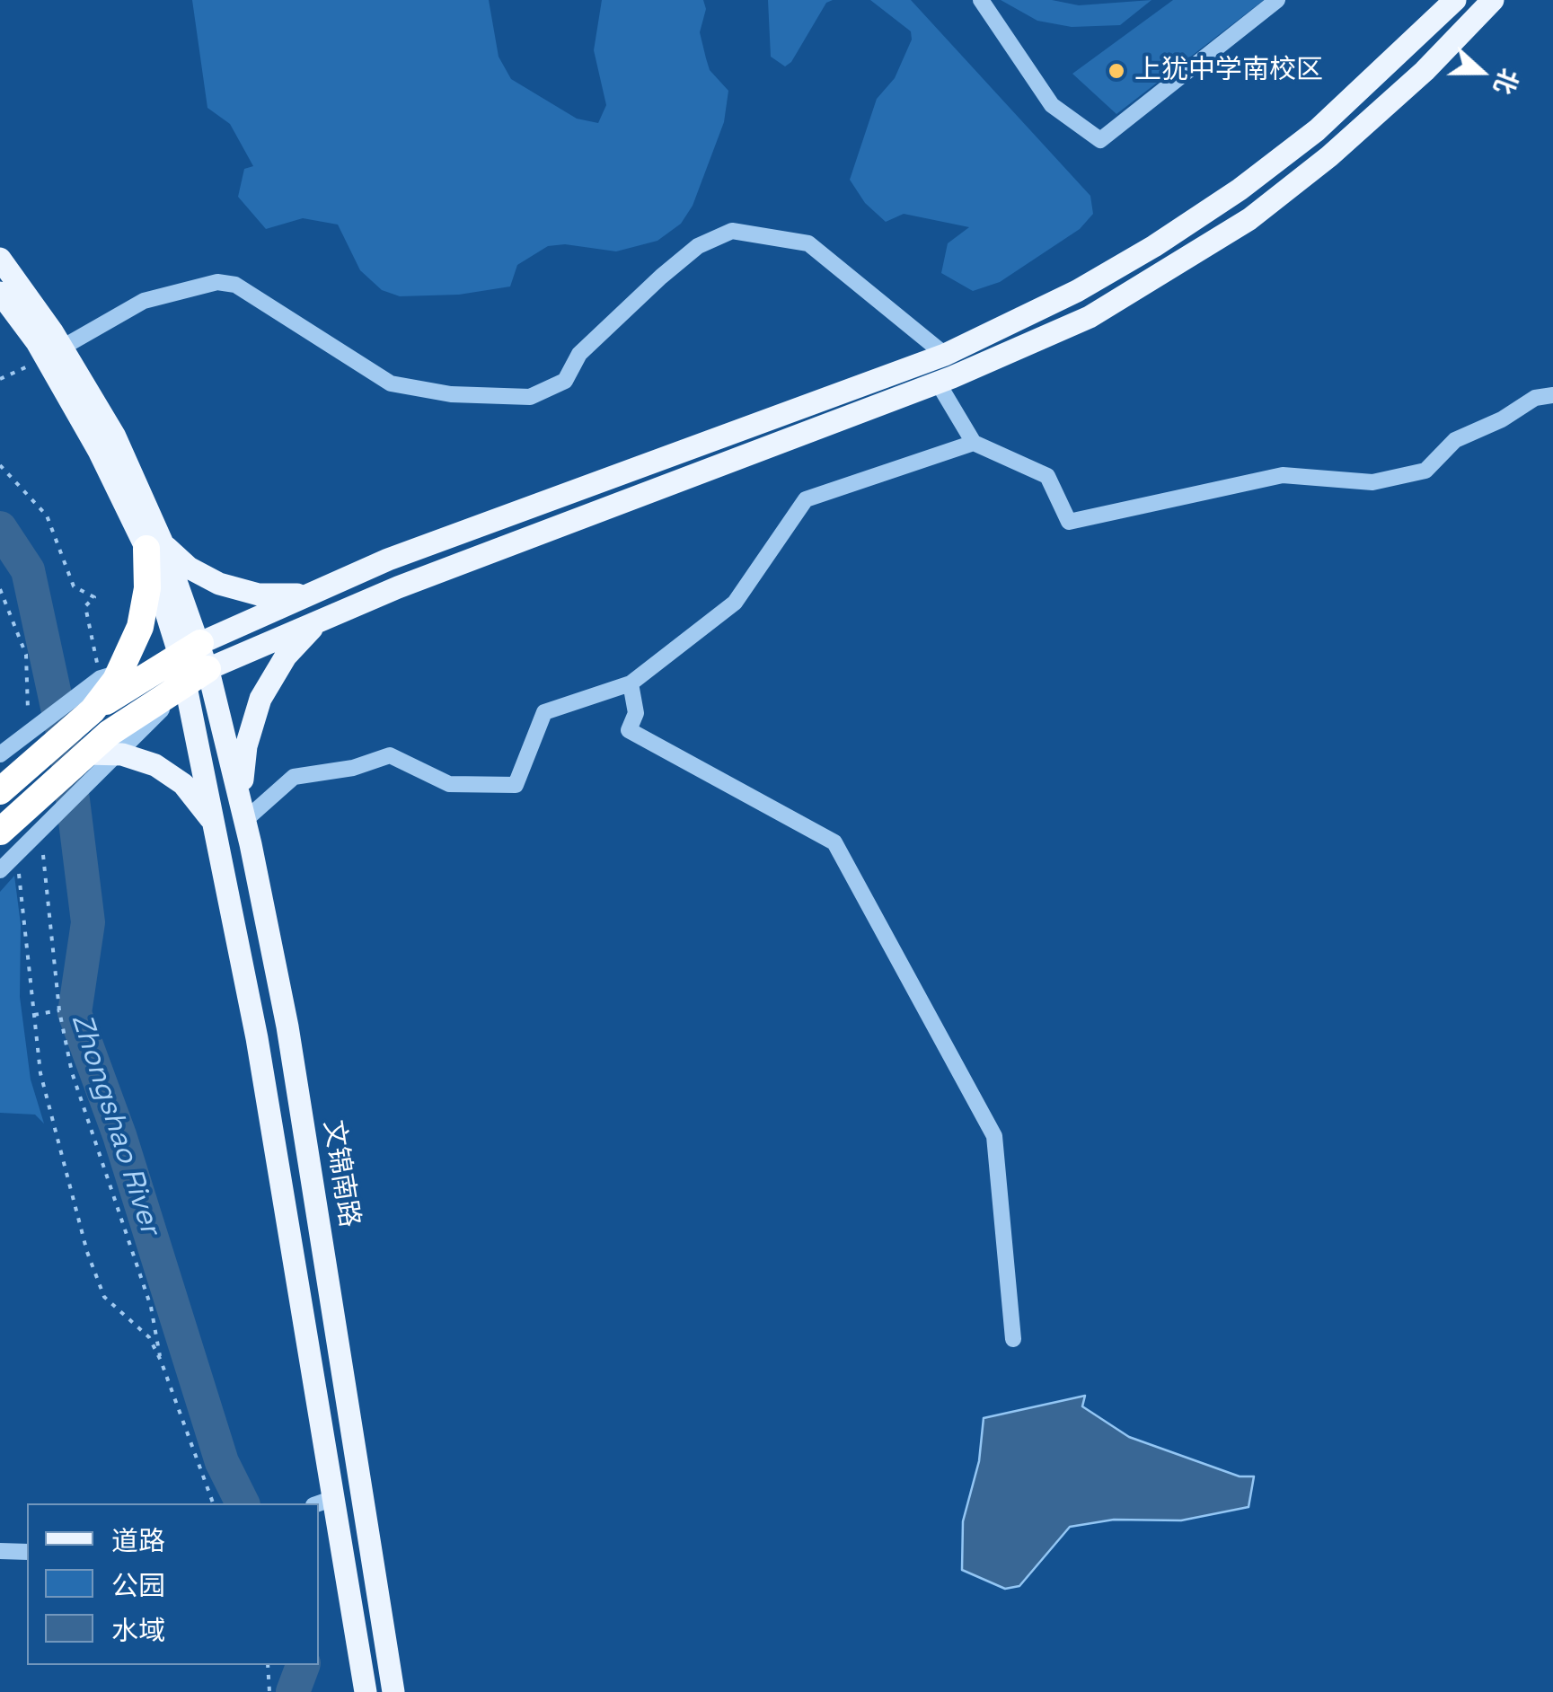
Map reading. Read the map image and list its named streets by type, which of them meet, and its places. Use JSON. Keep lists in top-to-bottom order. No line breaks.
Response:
{"streets":{"main road":["文锦南路"]},"water":["Zhongshao River"],"places":["上犹中学南校区"],"legend":["道路","公园","水域"],"north":"right"}
